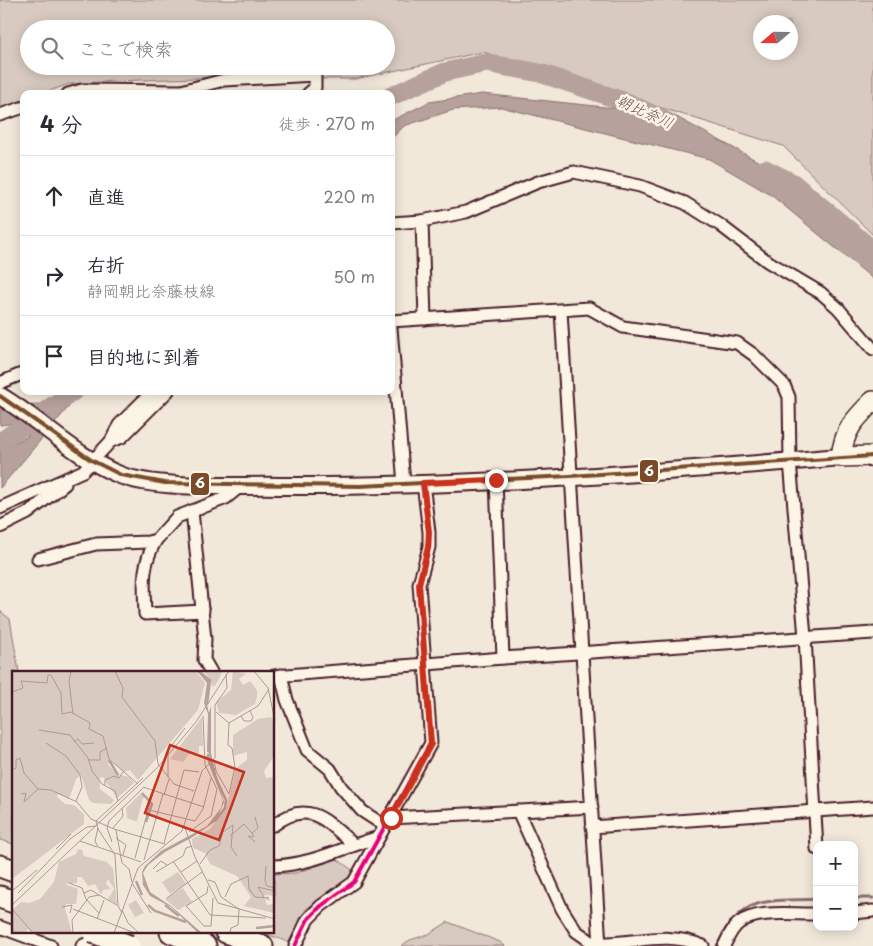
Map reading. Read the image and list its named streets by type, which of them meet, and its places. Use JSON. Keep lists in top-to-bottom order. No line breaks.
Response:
{"water":["朝比奈川"],"lines":["transit line 6"],"north":"left","page":{"search":"ここで検索","heading":["4 分","徒歩 · 270 m"],"list":[["直進","220 m"],["右折","静岡朝比奈藤枝線","50 m"],"目的地に到着"],"map_buttons":["+","−"]}}
